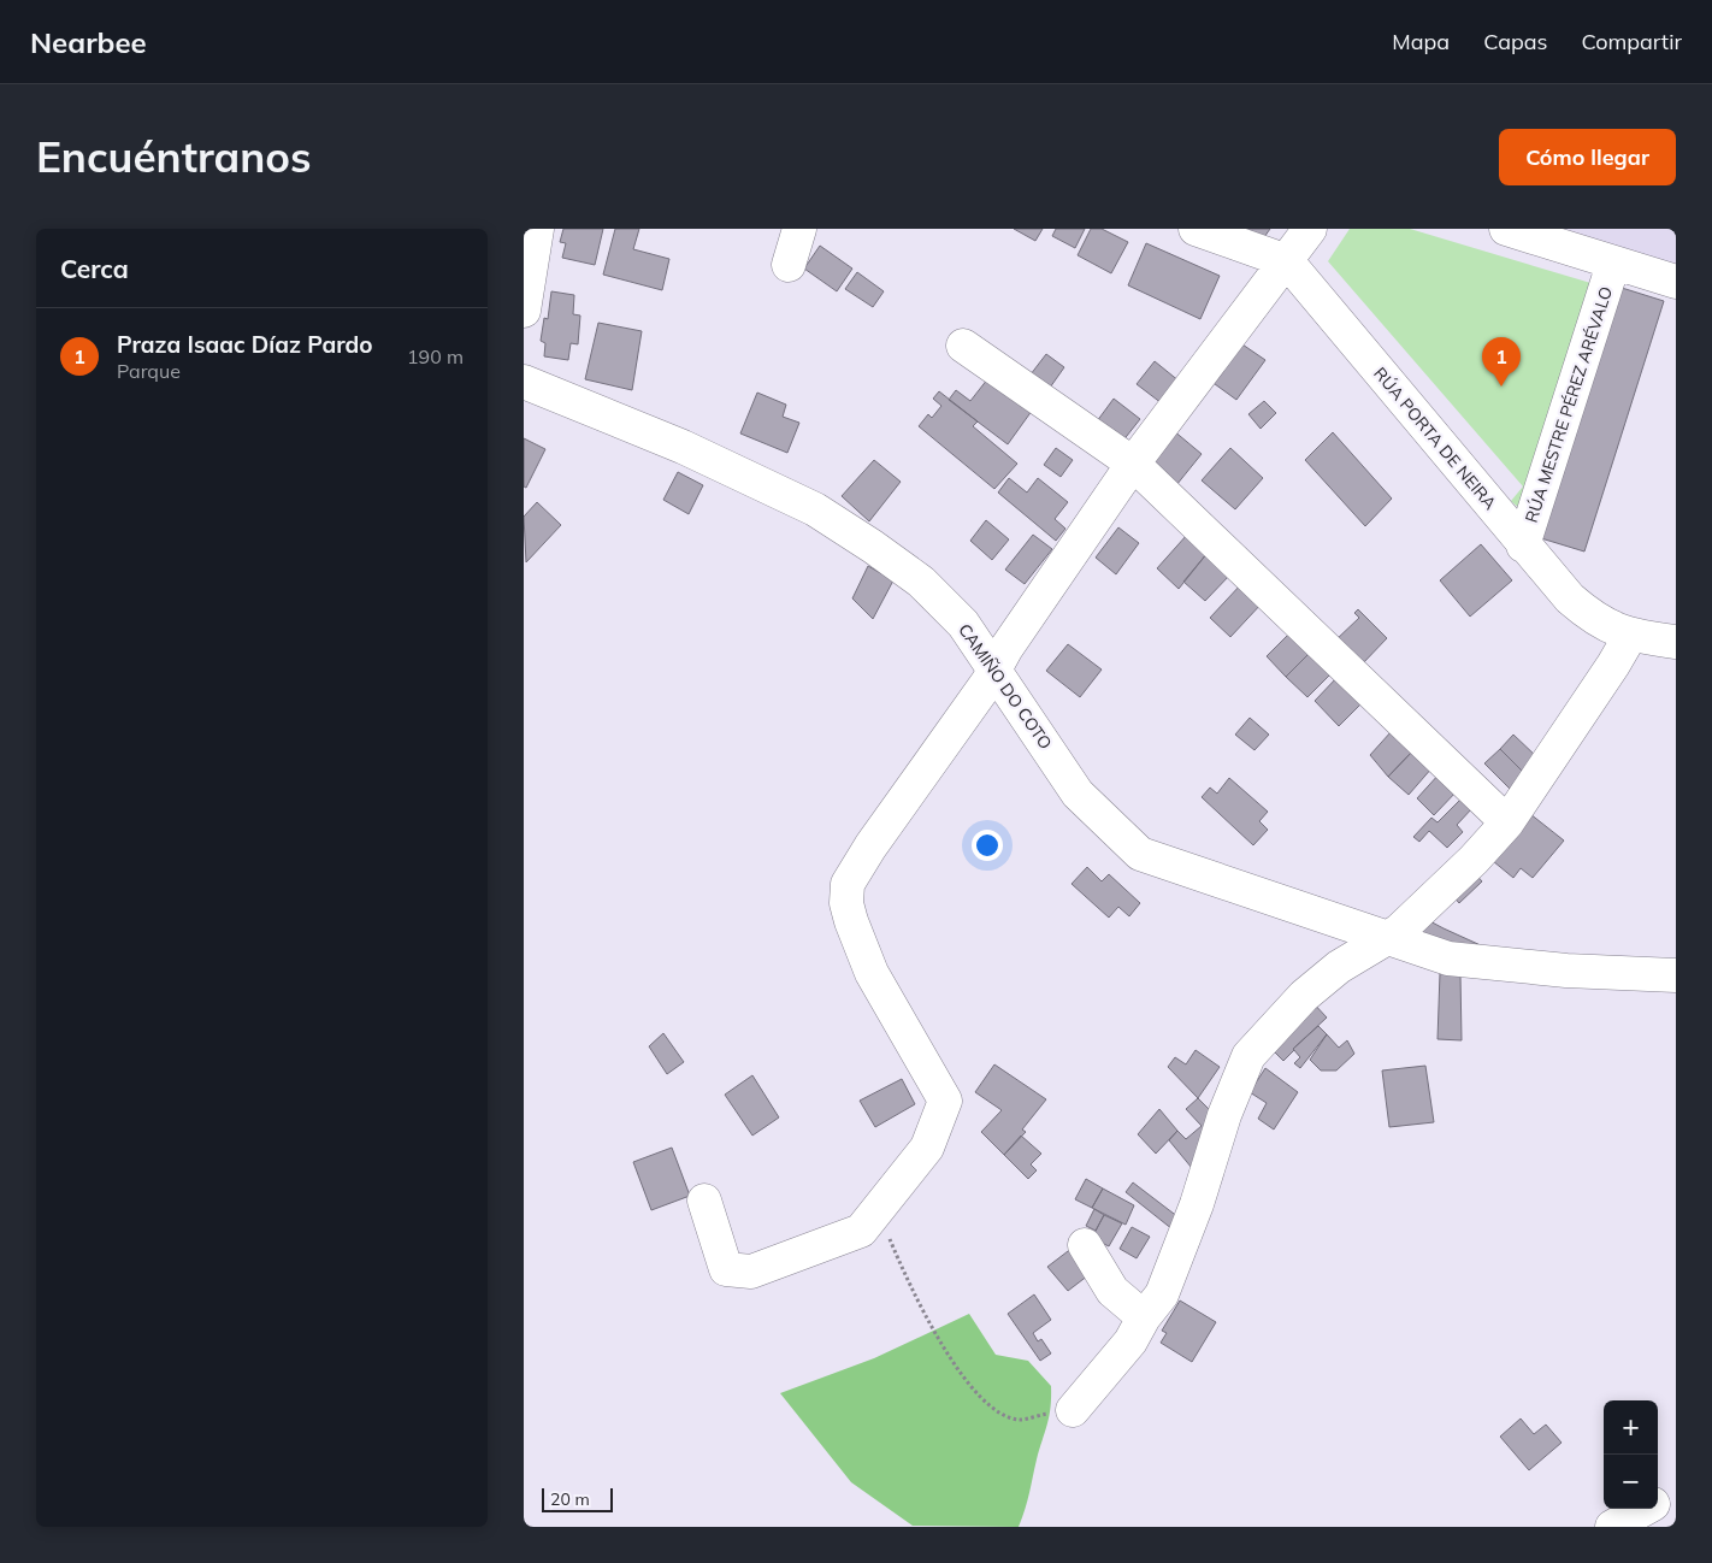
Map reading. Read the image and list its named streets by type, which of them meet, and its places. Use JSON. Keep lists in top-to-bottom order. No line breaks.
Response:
{"streets":{"street":["RÚA MESTRE PÉREZ ARÉVALO","RÚA PORTA DE NEIRA","CAMIÑO DO COTO"]},"crossings":[["RÚA MESTRE PÉREZ ARÉVALO","RÚA PORTA DE NEIRA"]],"scale_bar":"20 m","page":{"header":"Nearbee","nav":["Mapa","Capas","Compartir"],"buttons":"Cómo llegar","title":"Encuéntranos","heading":"Cerca","list":[{"mark":"1","name":"Praza Isaac Díaz Pardo","note":"Parque","value":"190 m"}],"pins":"1","map_buttons":["+","−"],"scale":"20 m"}}
